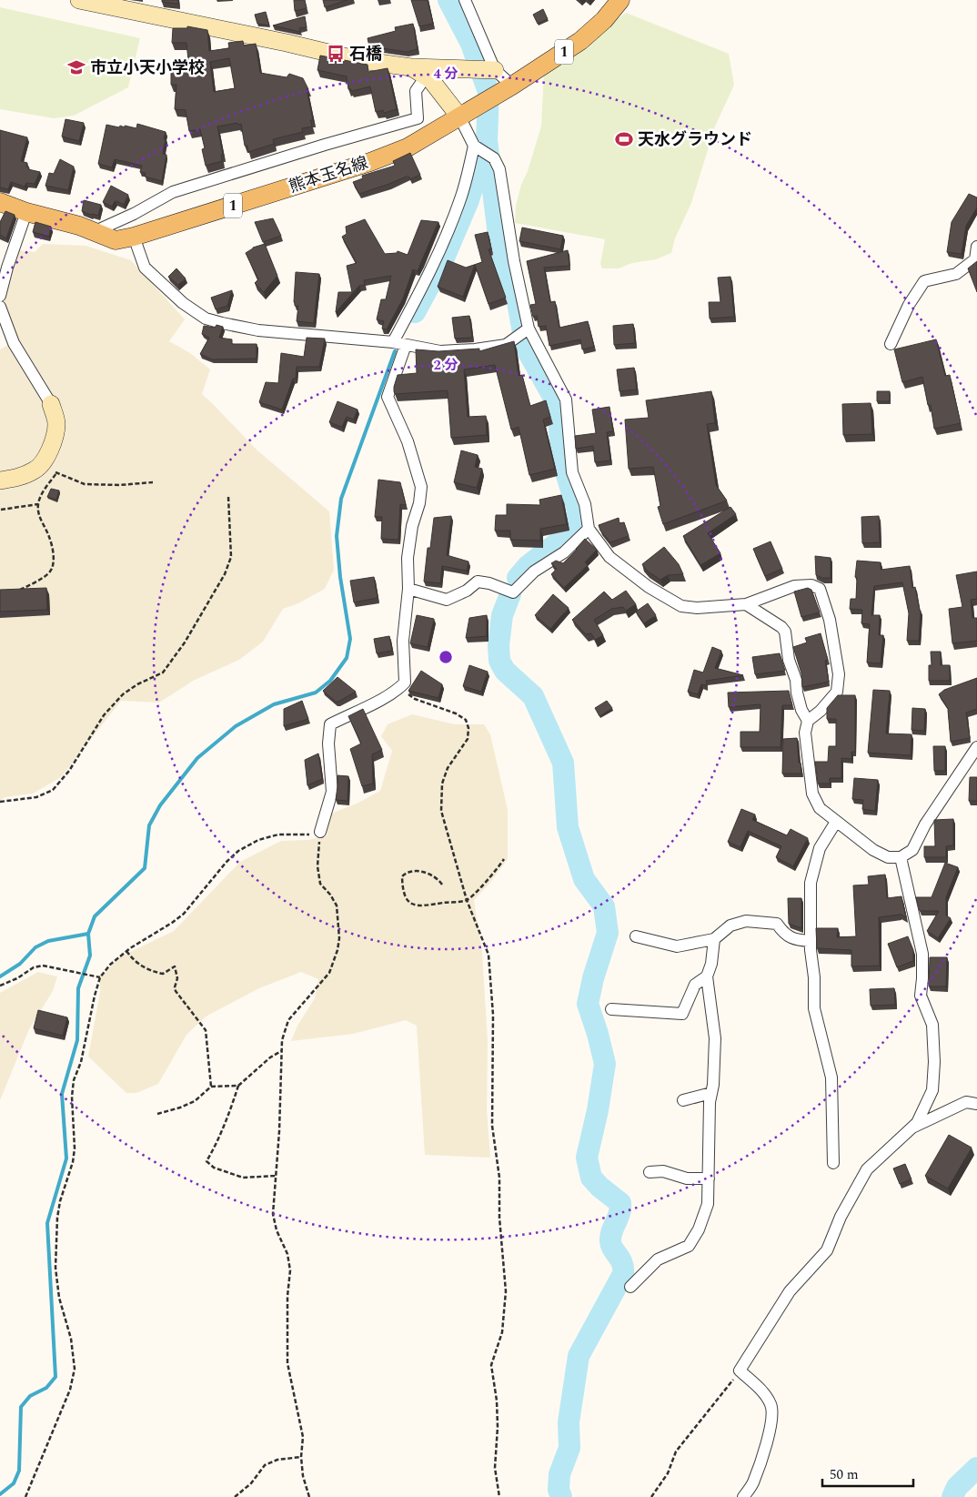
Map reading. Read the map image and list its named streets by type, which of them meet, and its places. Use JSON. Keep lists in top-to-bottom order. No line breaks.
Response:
{"streets":{"main road":["1","熊本玉名線"]},"places":{"bus stop":["石橋"],"school or university":["市立小天小学校"],"sports":["天水グラウンド"]},"scale_bar":"50 m","rings":["4 分","2 分"]}
